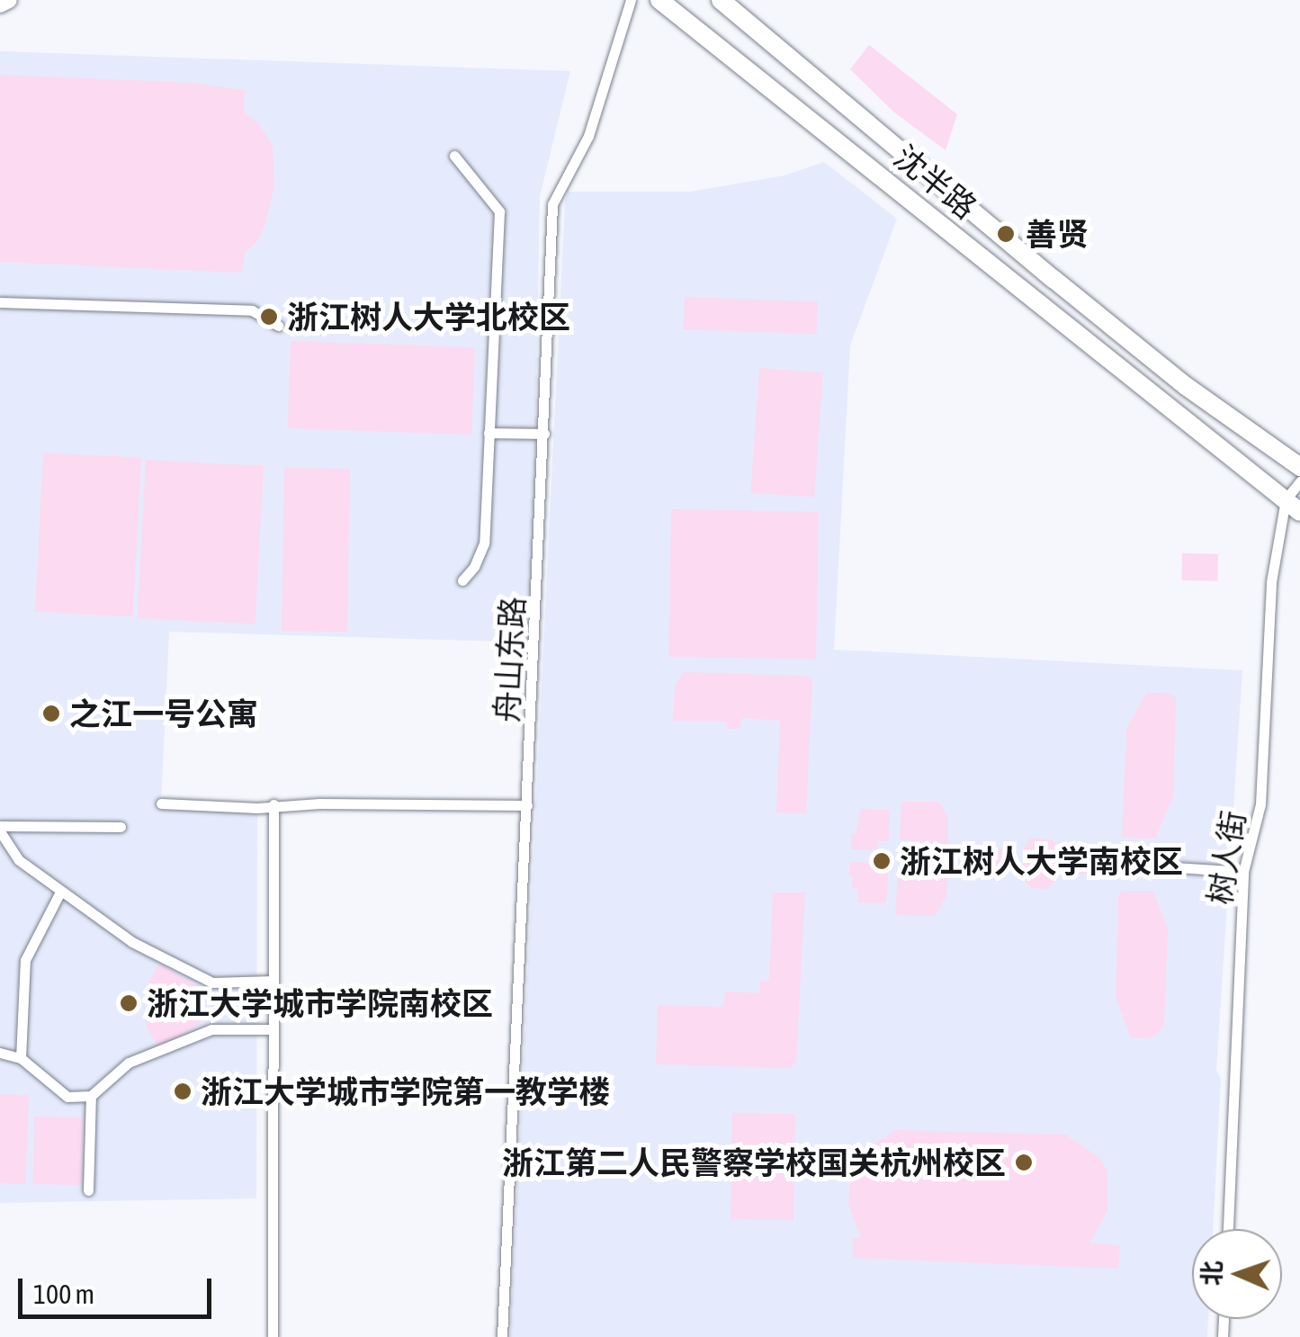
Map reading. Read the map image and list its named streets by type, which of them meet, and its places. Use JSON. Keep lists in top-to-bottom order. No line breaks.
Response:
{"streets":{"main road":["沈半路"],"street":["舟山东路","树人街"]},"crossings":[["沈半路","树人街"]],"places":["善贤","浙江树人大学北校区","之江一号公寓","浙江树人大学南校区","浙江大学城市学院南校区","浙江大学城市学院第一教学楼","浙江第二人民警察学校国关杭州校区"],"scale_bar":"100 m","north":"left"}
